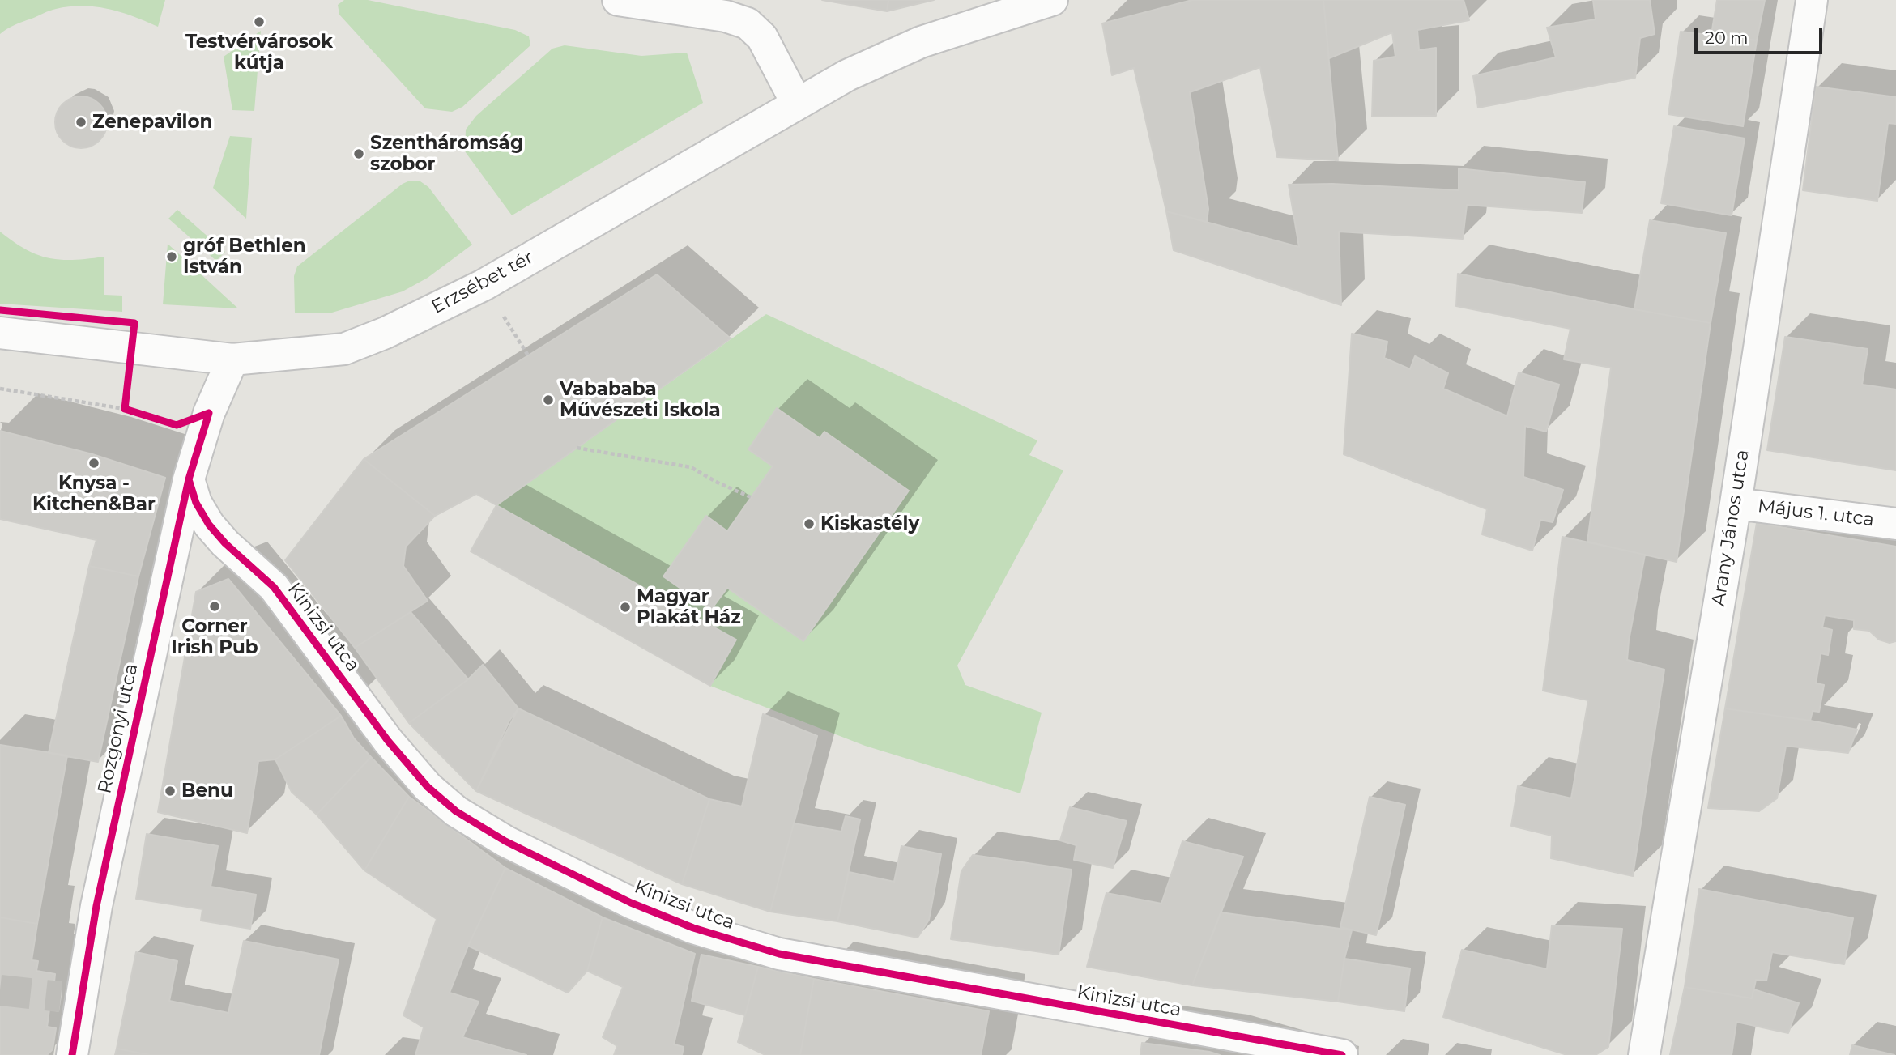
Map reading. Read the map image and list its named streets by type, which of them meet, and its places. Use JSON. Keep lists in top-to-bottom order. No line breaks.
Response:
{"streets":{"street":["Erzsébet tér","Május 1. utca","Arany János utca","Kinizsi utca","Rozgonyi utca"]},"crossings":[["Erzsébet tér","Rozgonyi utca"],["Május 1. utca","Arany János utca"],["Kinizsi utca","Rozgonyi utca"]],"places":["Testvérvárosok kútja","Zenepavilon","Szentháromság szobor","gróf Bethlen István","Vabababa Művészeti Iskola","Knysa - Kitchen&Bar","Kiskastély","Corner Irish Pub","Magyar Plakát Ház","Benu"],"scale_bar":"20 m"}
